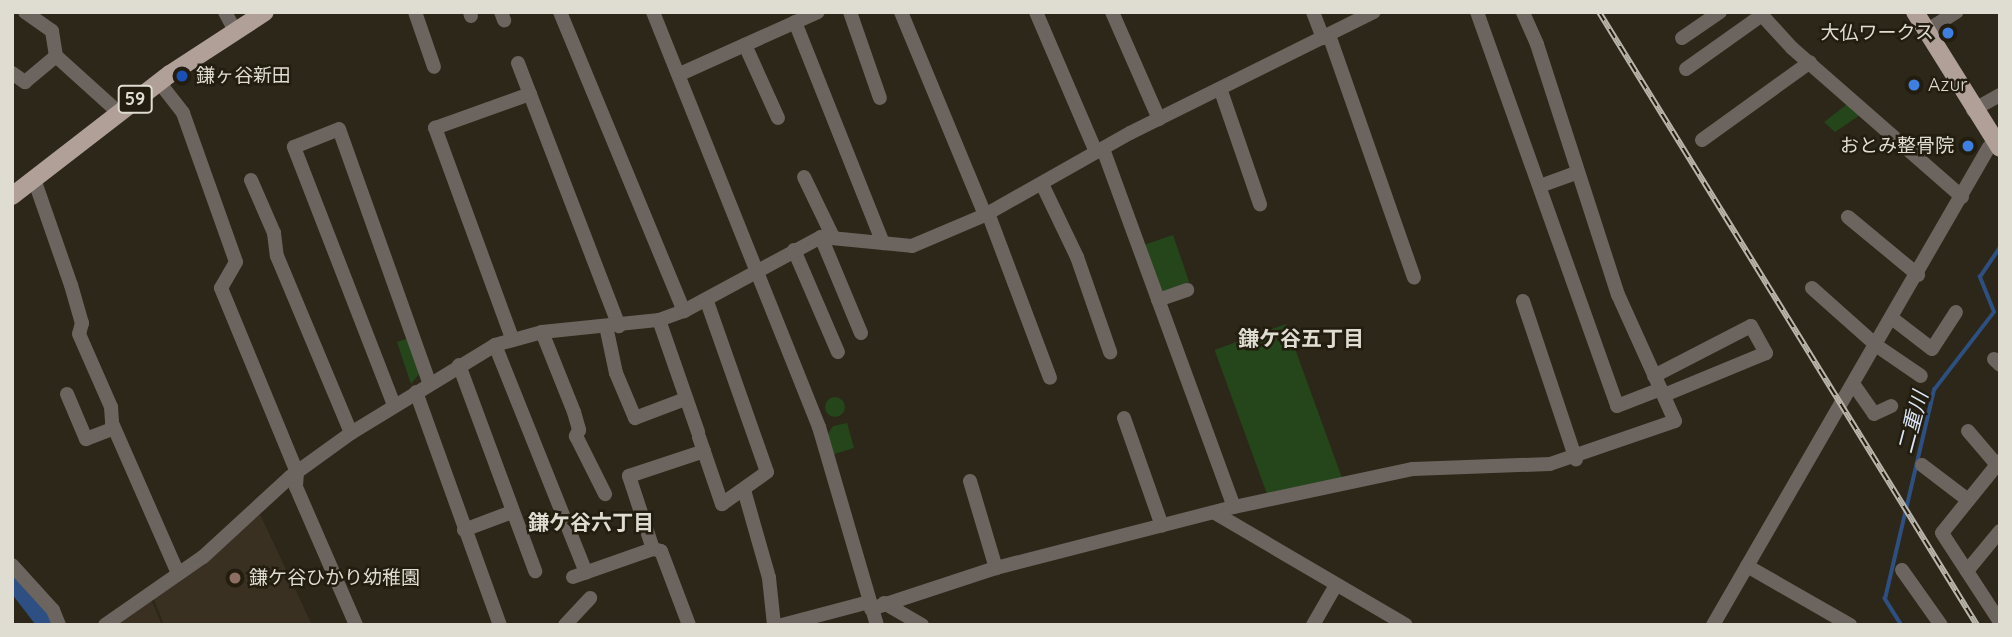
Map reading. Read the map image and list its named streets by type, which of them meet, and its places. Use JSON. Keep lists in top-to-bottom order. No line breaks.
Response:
{"streets":{"main road":["59"]},"districts":["鎌ケ谷五丁目","鎌ケ谷六丁目"],"water":["二重川"],"places":["大仏ワークス","鎌ヶ谷新田","Azur","おとみ整骨院","鎌ケ谷ひかり幼稚園"]}
